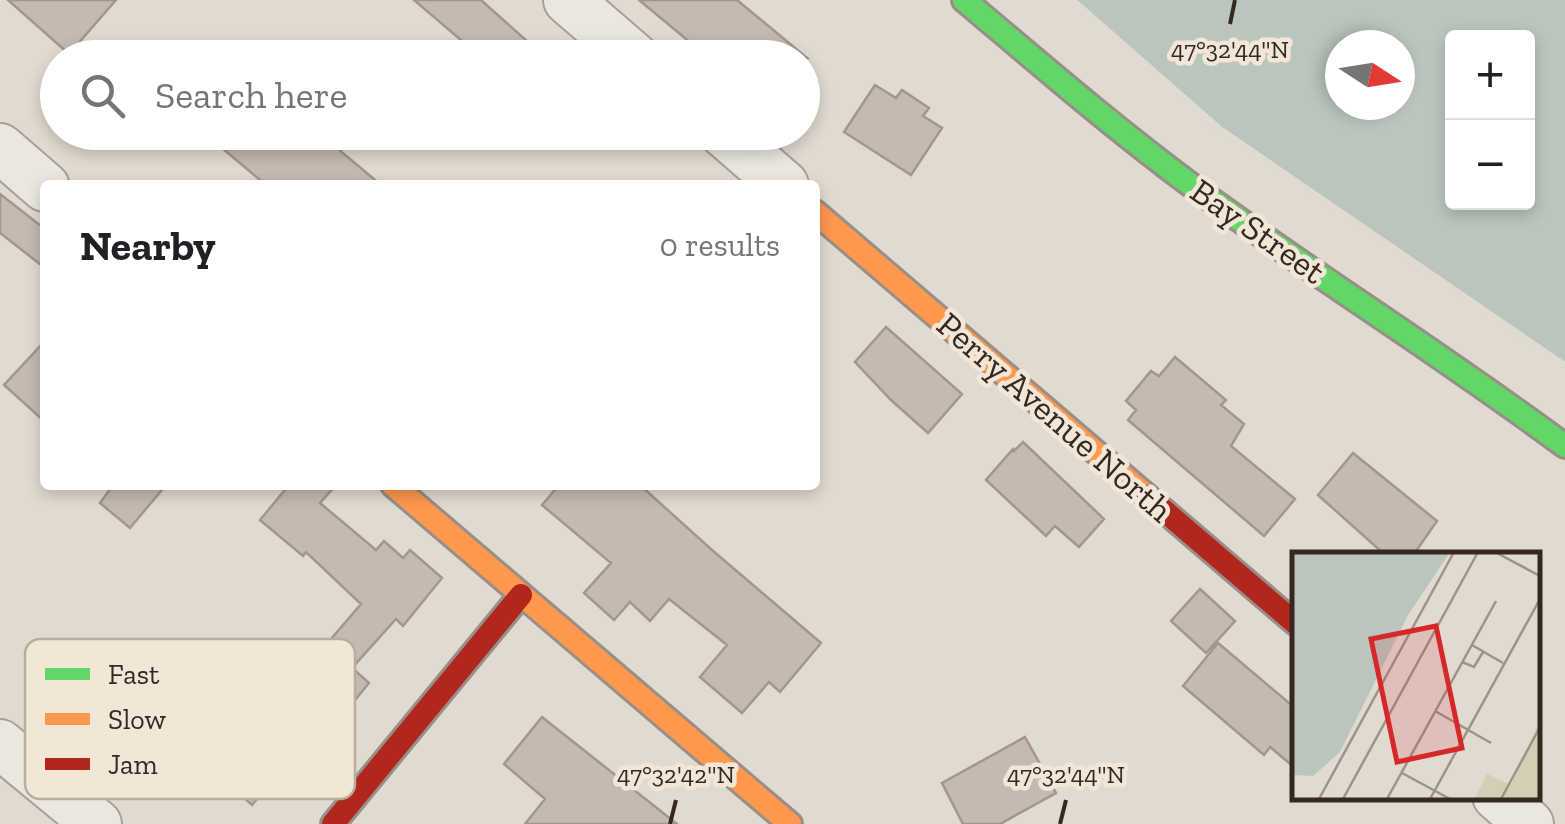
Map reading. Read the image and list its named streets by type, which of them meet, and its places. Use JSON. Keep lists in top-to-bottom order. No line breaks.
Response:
{"streets":{"street":["Bay Street","Perry Avenue North"]},"legend":["Fast","Slow","Jam"],"north":"right","page":{"map_buttons":["+","−"],"search":"Search here","heading":["Nearby","0 results"]},"coordinates":["47°32'44\"N","47°32'42\"N"]}
